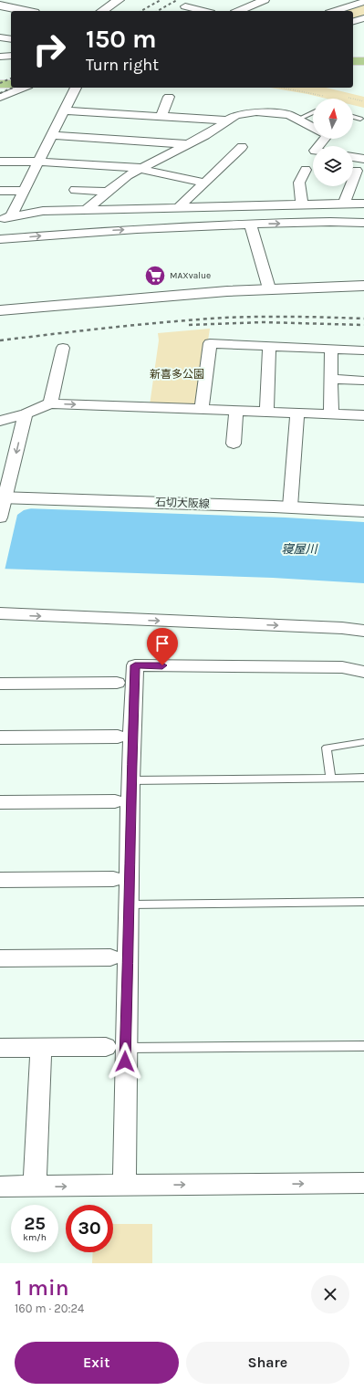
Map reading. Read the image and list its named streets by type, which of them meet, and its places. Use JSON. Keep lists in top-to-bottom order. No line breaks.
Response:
{"streets":{"street":["石切大阪線"]},"water":["寝屋川"],"parks":["新喜多公園"],"places":{"supermarket":["MAXvalue"]},"north":"top","page":{"turn":["150 m","Turn right"],"speed":"25 km/h","limit":"30","heading":["1 min","160 m · 20:24"],"buttons":["Exit","Share"]}}
